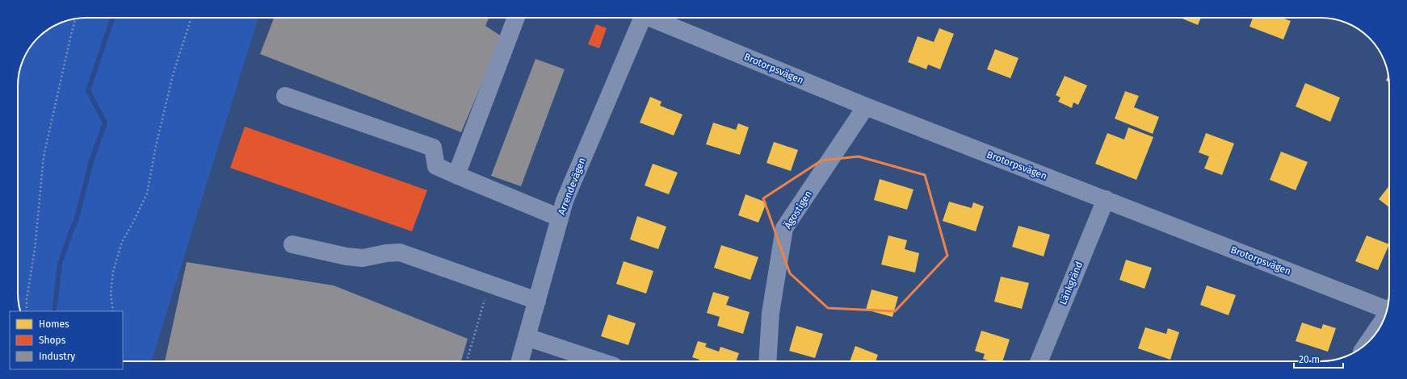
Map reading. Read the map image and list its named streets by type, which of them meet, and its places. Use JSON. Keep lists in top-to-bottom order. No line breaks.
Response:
{"streets":{"street":["Brotorpsvägen","Arrendevägen","Ägostigen","Länkgränd"]},"crossings":[["Brotorpsvägen","Ägostigen"],["Brotorpsvägen","Länkgränd"]],"legend":["Homes","Shops","Industry"],"scale_bar":"20 m"}
